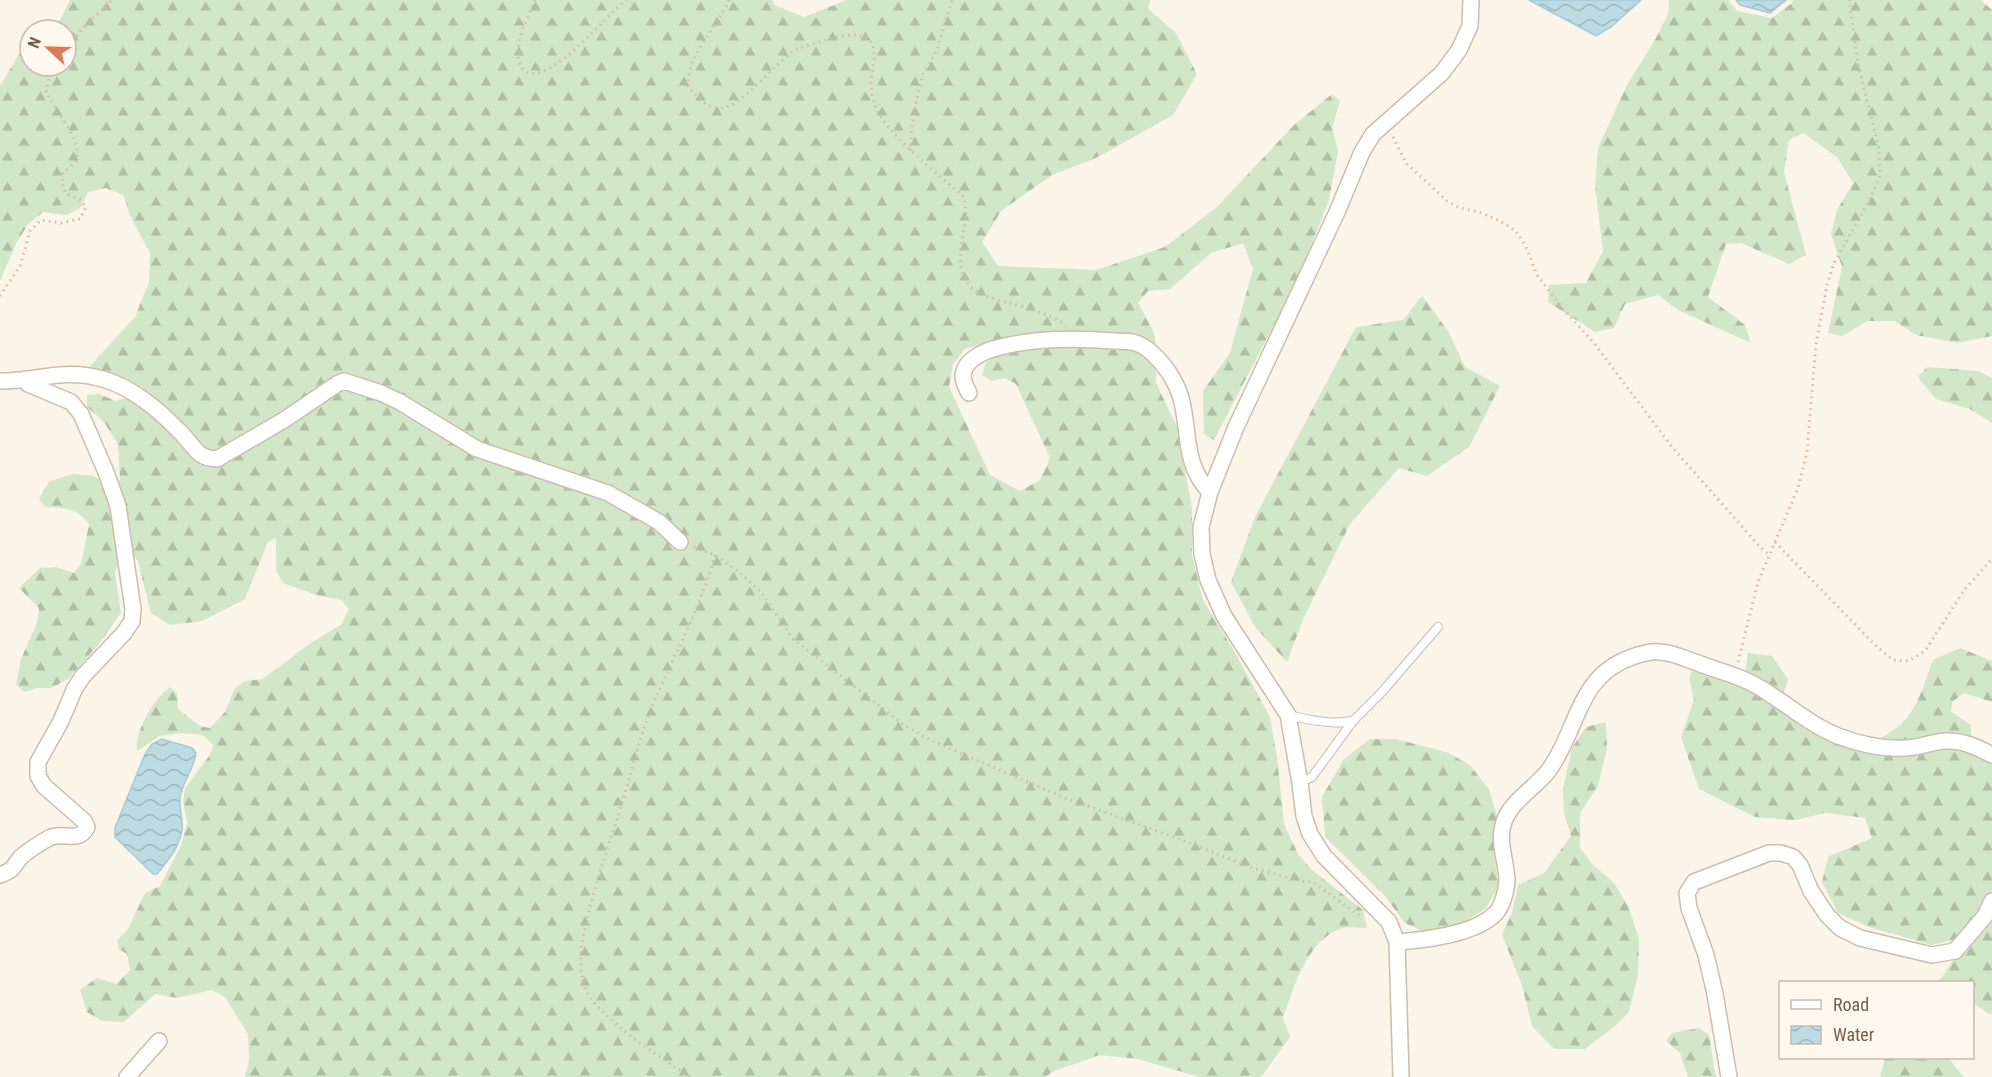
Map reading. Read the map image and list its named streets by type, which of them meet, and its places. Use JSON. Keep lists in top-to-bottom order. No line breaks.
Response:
{"legend":["Road","Water"],"north":"left"}
